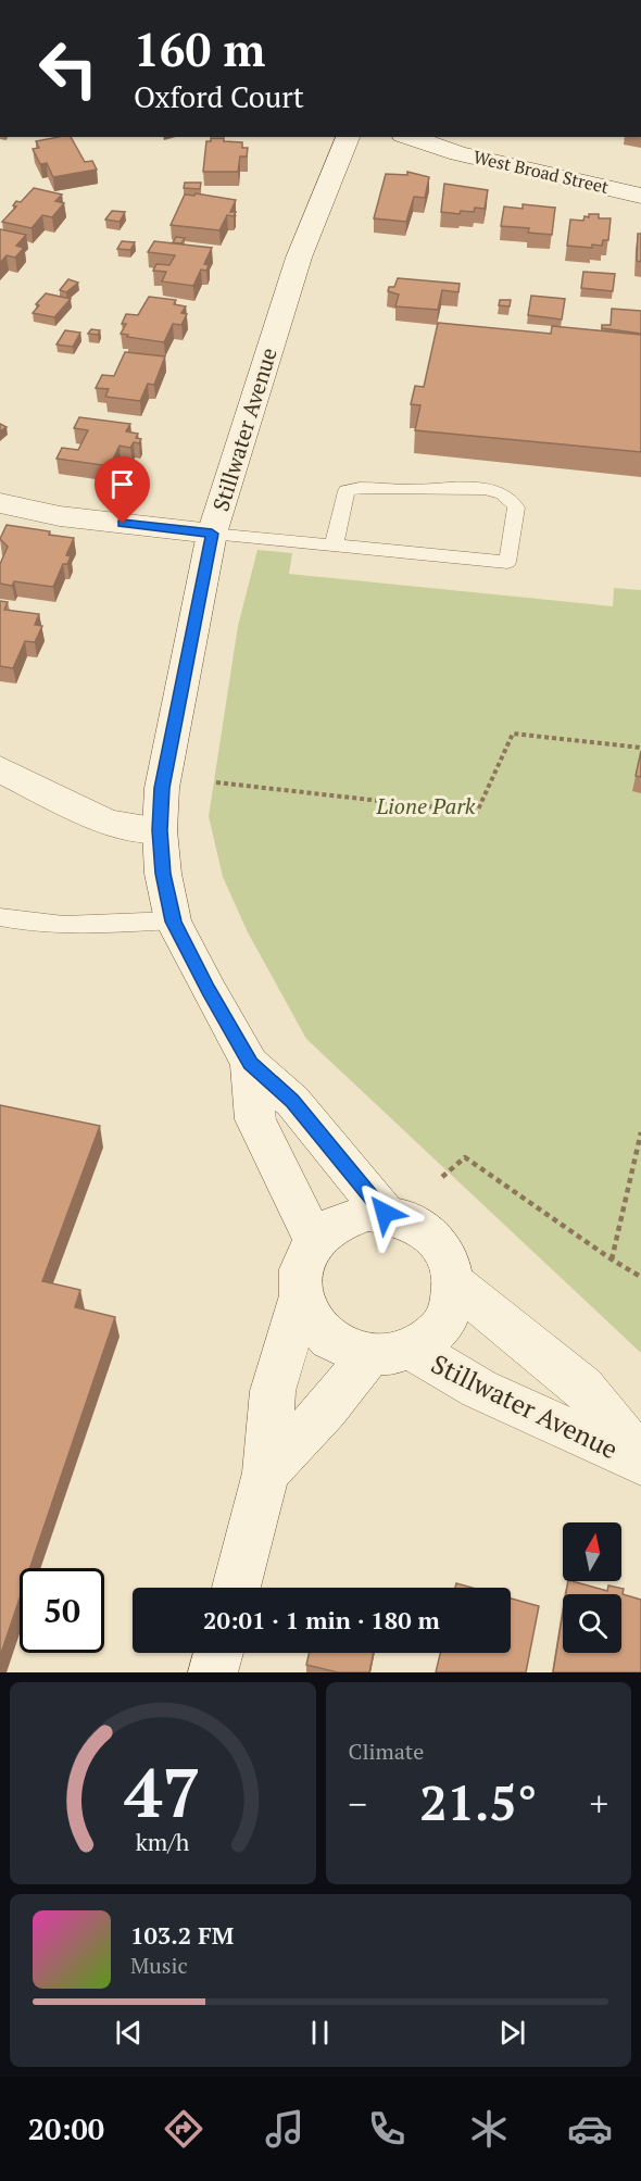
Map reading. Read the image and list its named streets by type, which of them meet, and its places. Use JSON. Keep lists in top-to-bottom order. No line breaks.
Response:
{"streets":{"main road":["West Broad Street","Stillwater Avenue"]},"parks":["Lione Park"],"north":"top","page":{"turn":["160 m","Oxford Court"],"limit":"50","trip":"20:01 · 1 min · 180 m","tile":"Climate","heat":["−","21.5°","+"],"song":["103.2 FM","Music"],"tabs":"20:00","gauge":["47","km/h"]}}
